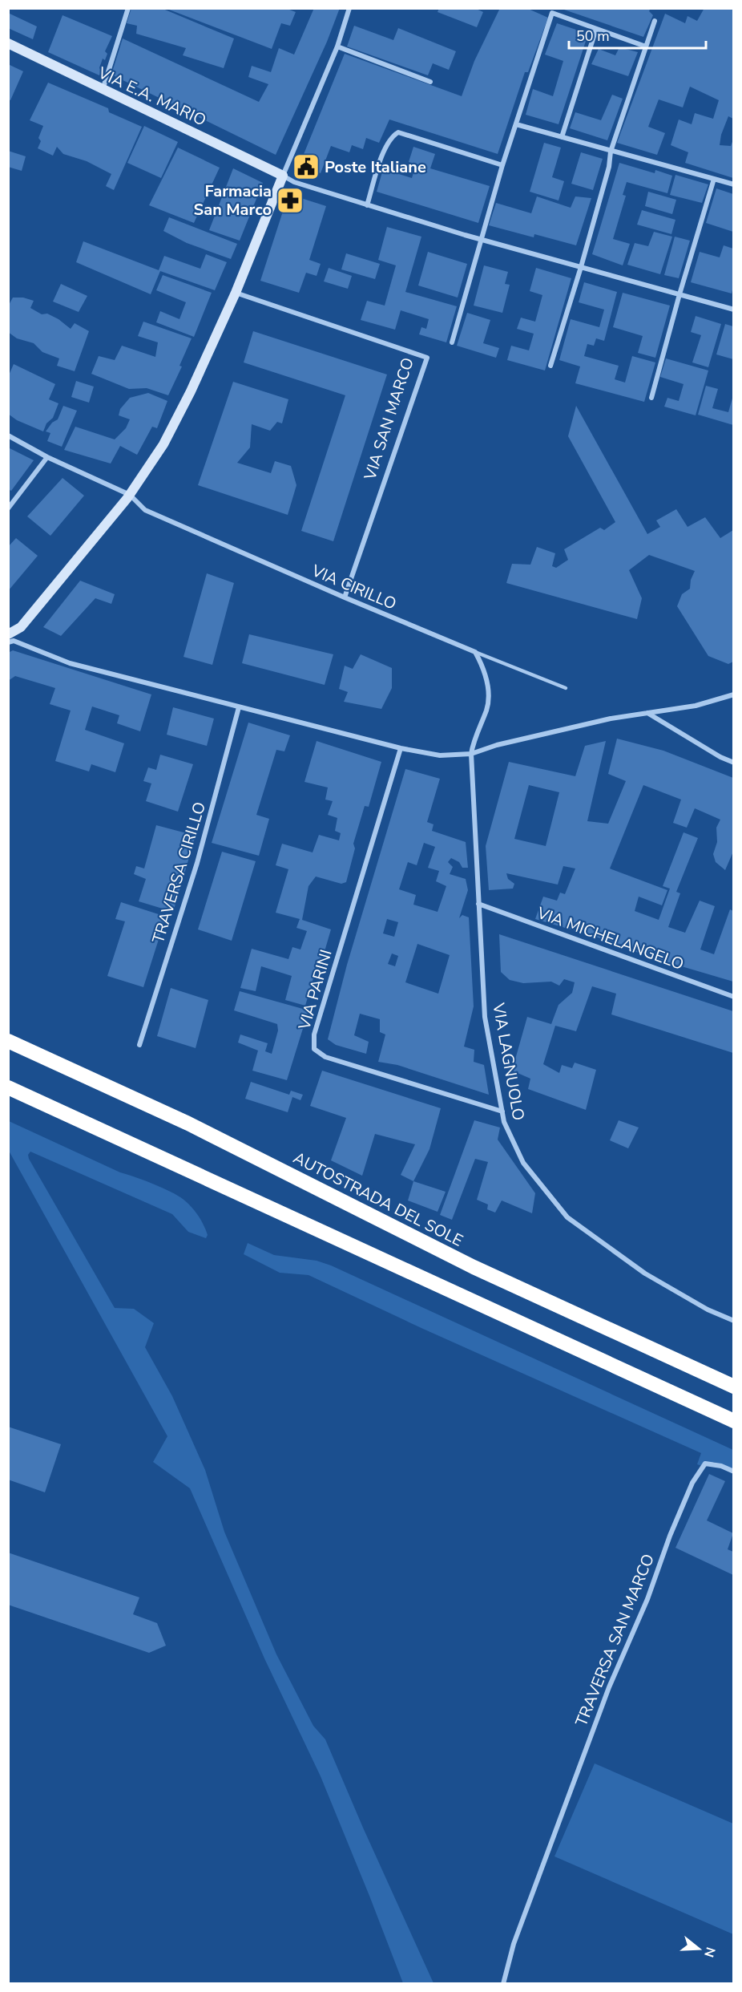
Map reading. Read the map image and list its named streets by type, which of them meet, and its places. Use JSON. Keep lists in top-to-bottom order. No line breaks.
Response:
{"streets":{"highway":["AUTOSTRADA DEL SOLE"],"main road":["VIA E.A. MARIO"],"street":["VIA SAN MARCO","VIA CIRILLO","TRAVERSA CIRILLO","VIA MICHELANGELO","VIA PARINI","VIA LAGNUOLO","TRAVERSA SAN MARCO"]},"crossings":[["VIA SAN MARCO","VIA CIRILLO"],["VIA MICHELANGELO","VIA LAGNUOLO"],["VIA PARINI","VIA LAGNUOLO"]],"places":{"public building":["Poste Italiane"],"pharmacy":["Farmacia San Marco"]},"scale_bar":"50 m","north":"right"}
